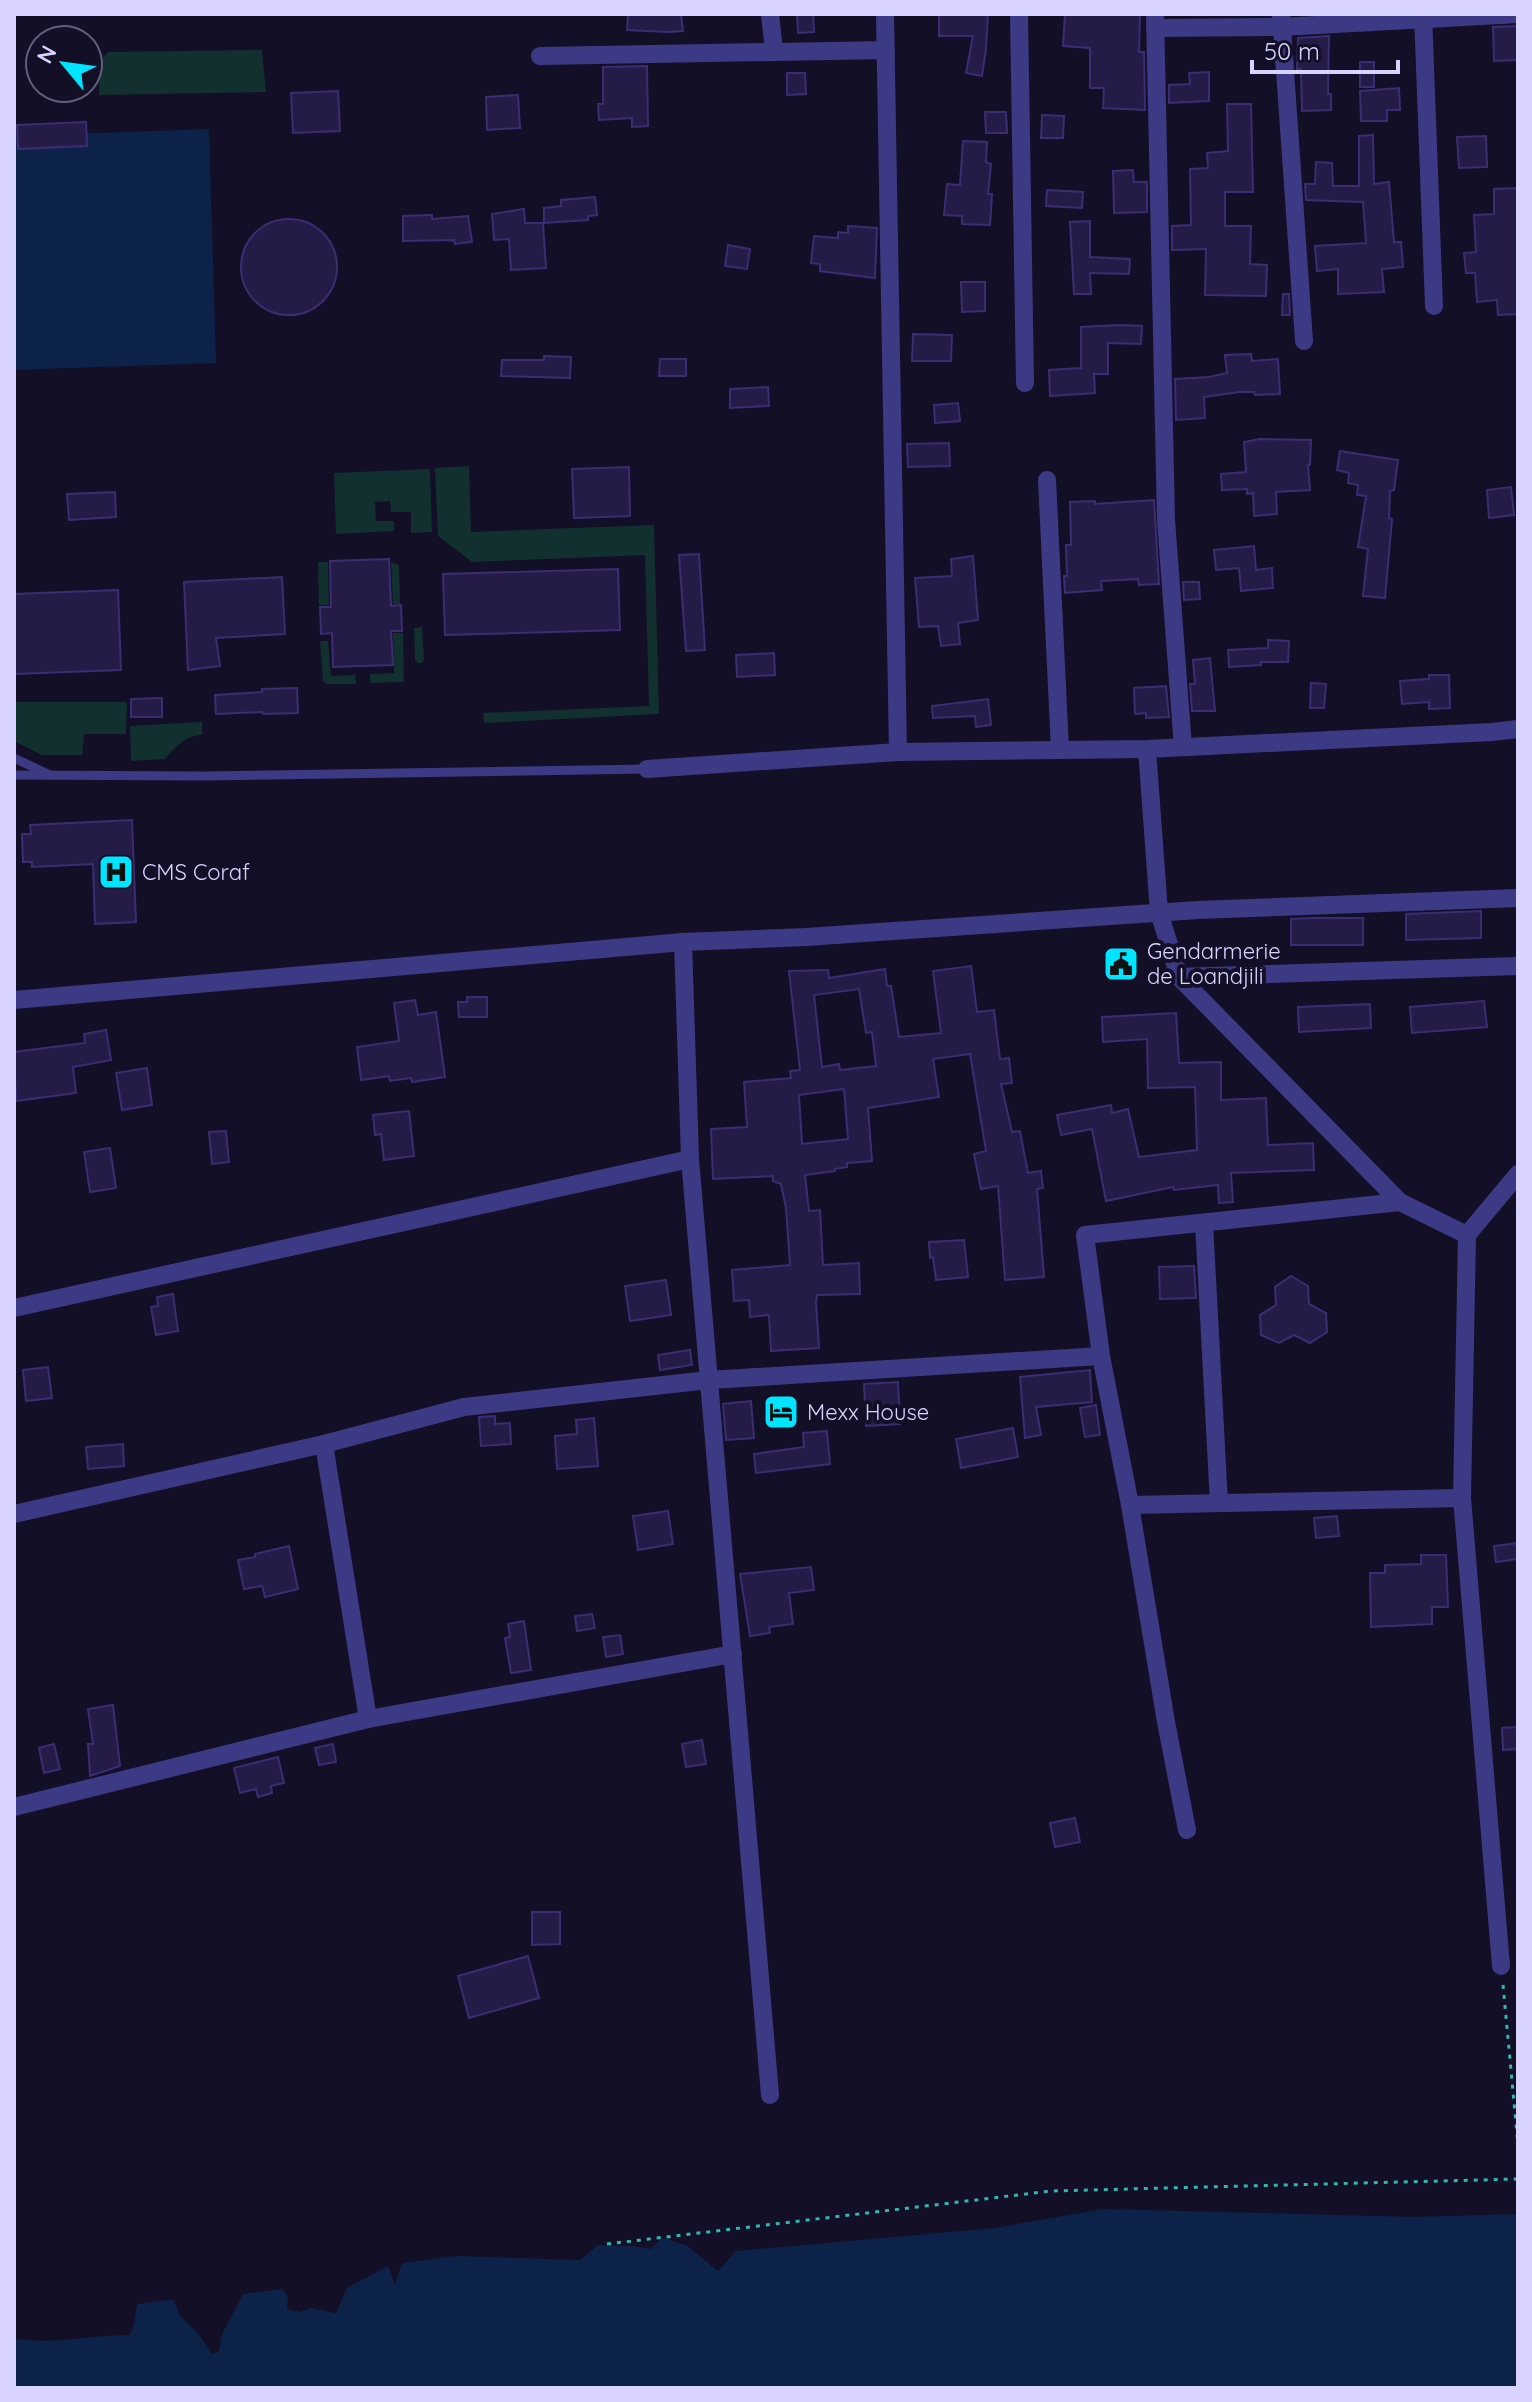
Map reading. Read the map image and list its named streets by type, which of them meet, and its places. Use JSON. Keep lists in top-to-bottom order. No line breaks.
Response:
{"places":{"hospital":["CMS Coraf"],"public building":["Gendarmerie de Loandjili"],"hotel":["Mexx House"]},"scale_bar":"50 m","north":"top left"}
